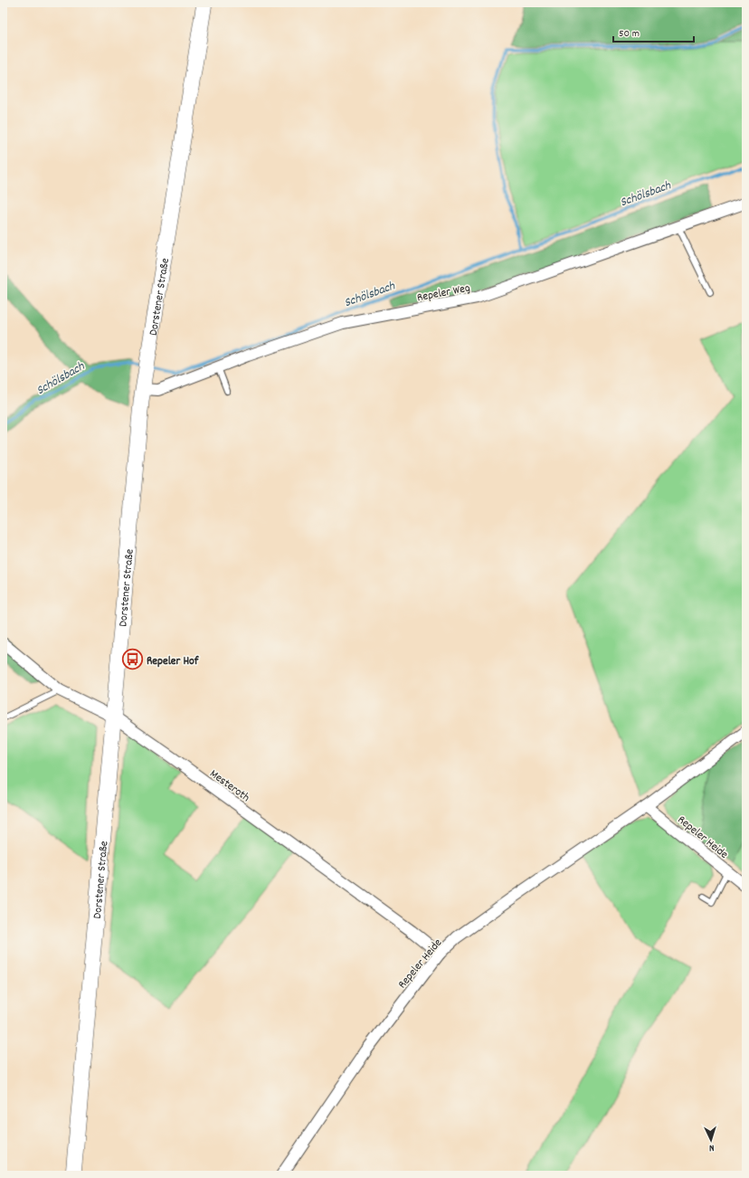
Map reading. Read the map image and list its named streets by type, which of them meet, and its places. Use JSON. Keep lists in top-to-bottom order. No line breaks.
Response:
{"streets":{"main road":["Dorstener Straße"],"street":["Repeler Weg","Mesteroth","Repeler Heide"]},"crossings":[["Repeler Weg","Dorstener Straße"],["Dorstener Straße","Mesteroth"],["Mesteroth","Repeler Heide"]],"water":["Schölsbach"],"places":{"bus stop":["Repeler Hof"]},"scale_bar":"50 m","north":"bottom"}
